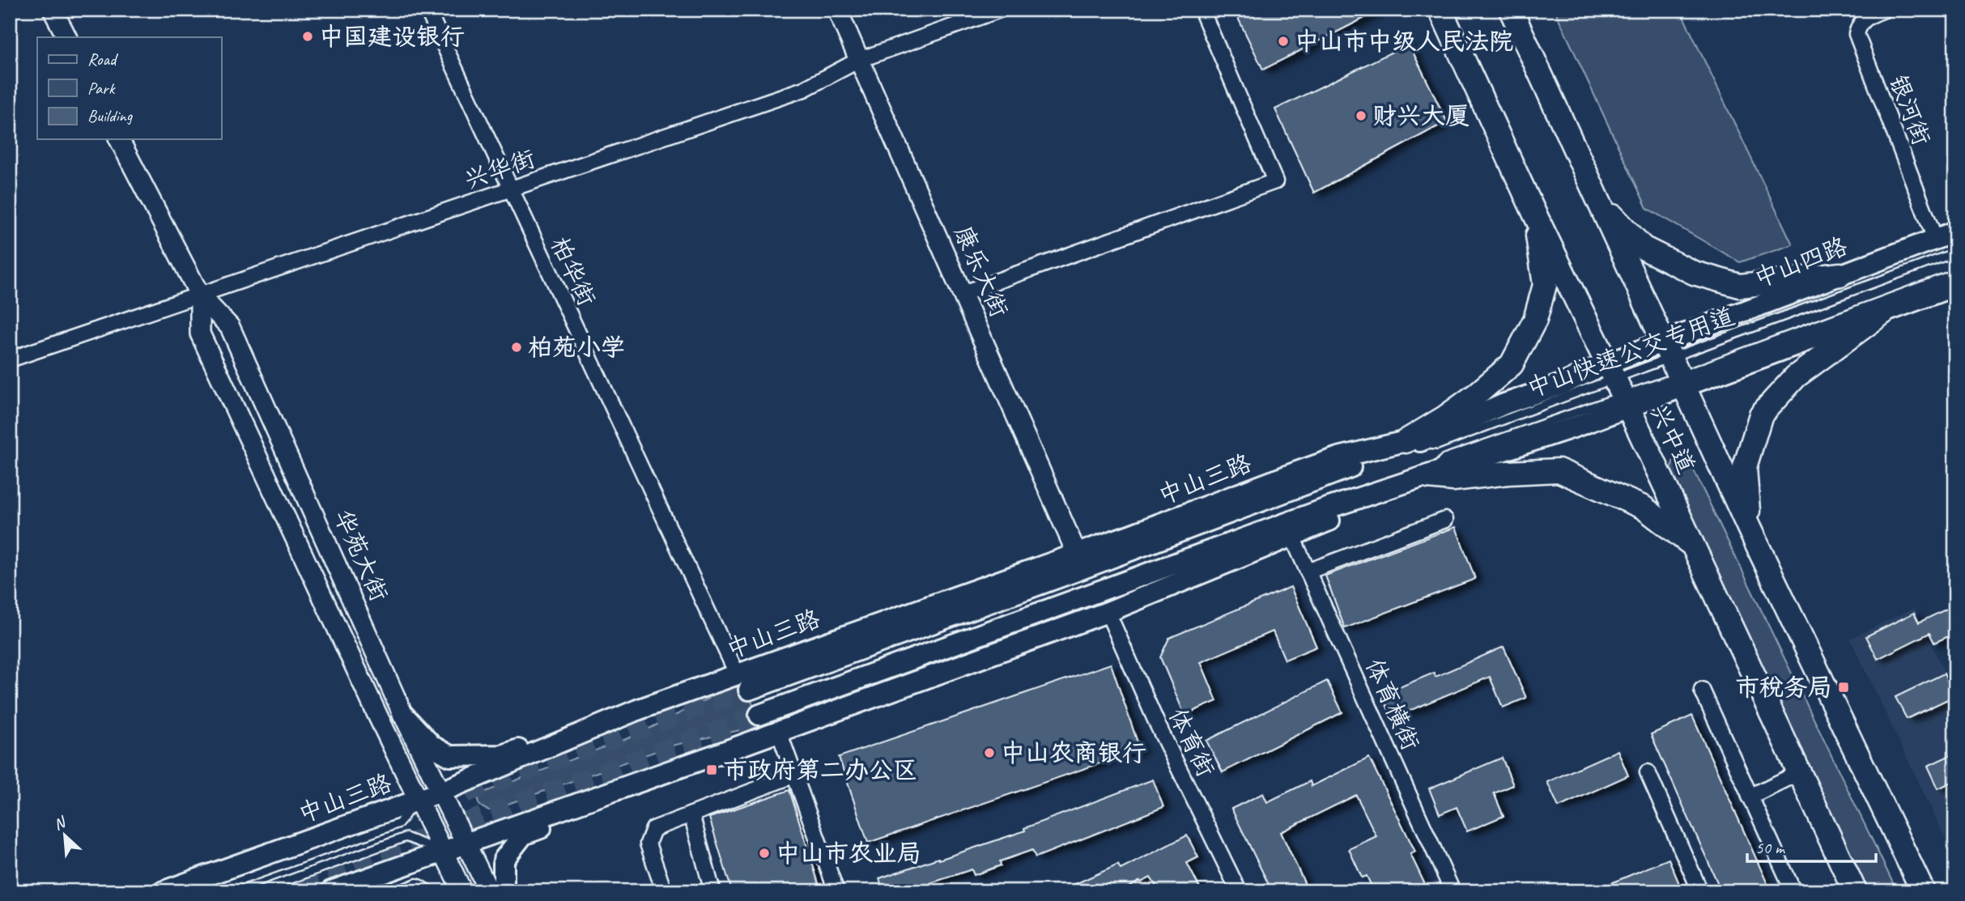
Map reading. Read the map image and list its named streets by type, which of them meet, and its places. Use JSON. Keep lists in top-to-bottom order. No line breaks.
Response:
{"streets":{"main road":["中山四路","兴中道","中山三路"],"street":["银河街","兴华街","柏华街","康乐大街","华苑大街","体育横街","体育街"],"lane":["中山快速公交专用道"]},"crossings":[["银河街","中山四路"],["兴华街","柏华街"],["兴华街","康乐大街"],["兴华街","华苑大街"],["中山四路","中山快速公交专用道"],["中山四路","兴中道"],["中山四路","中山三路"],["柏华街","中山三路"],["康乐大街","中山三路"],["中山快速公交专用道","兴中道"],["中山快速公交专用道","中山三路"],["兴中道","中山三路"],["中山三路","华苑大街"],["中山三路","体育横街"],["中山三路","体育街"]],"places":{"other":["中国建设银行","中山市中级人民法院","财兴大厦","柏苑小学","中山农商银行","中山市农业局"],"transit":["市税务局","市政府第二办公区"]},"legend":["Road","Park","Building"],"scale_bar":"50 m","north":"top left"}
